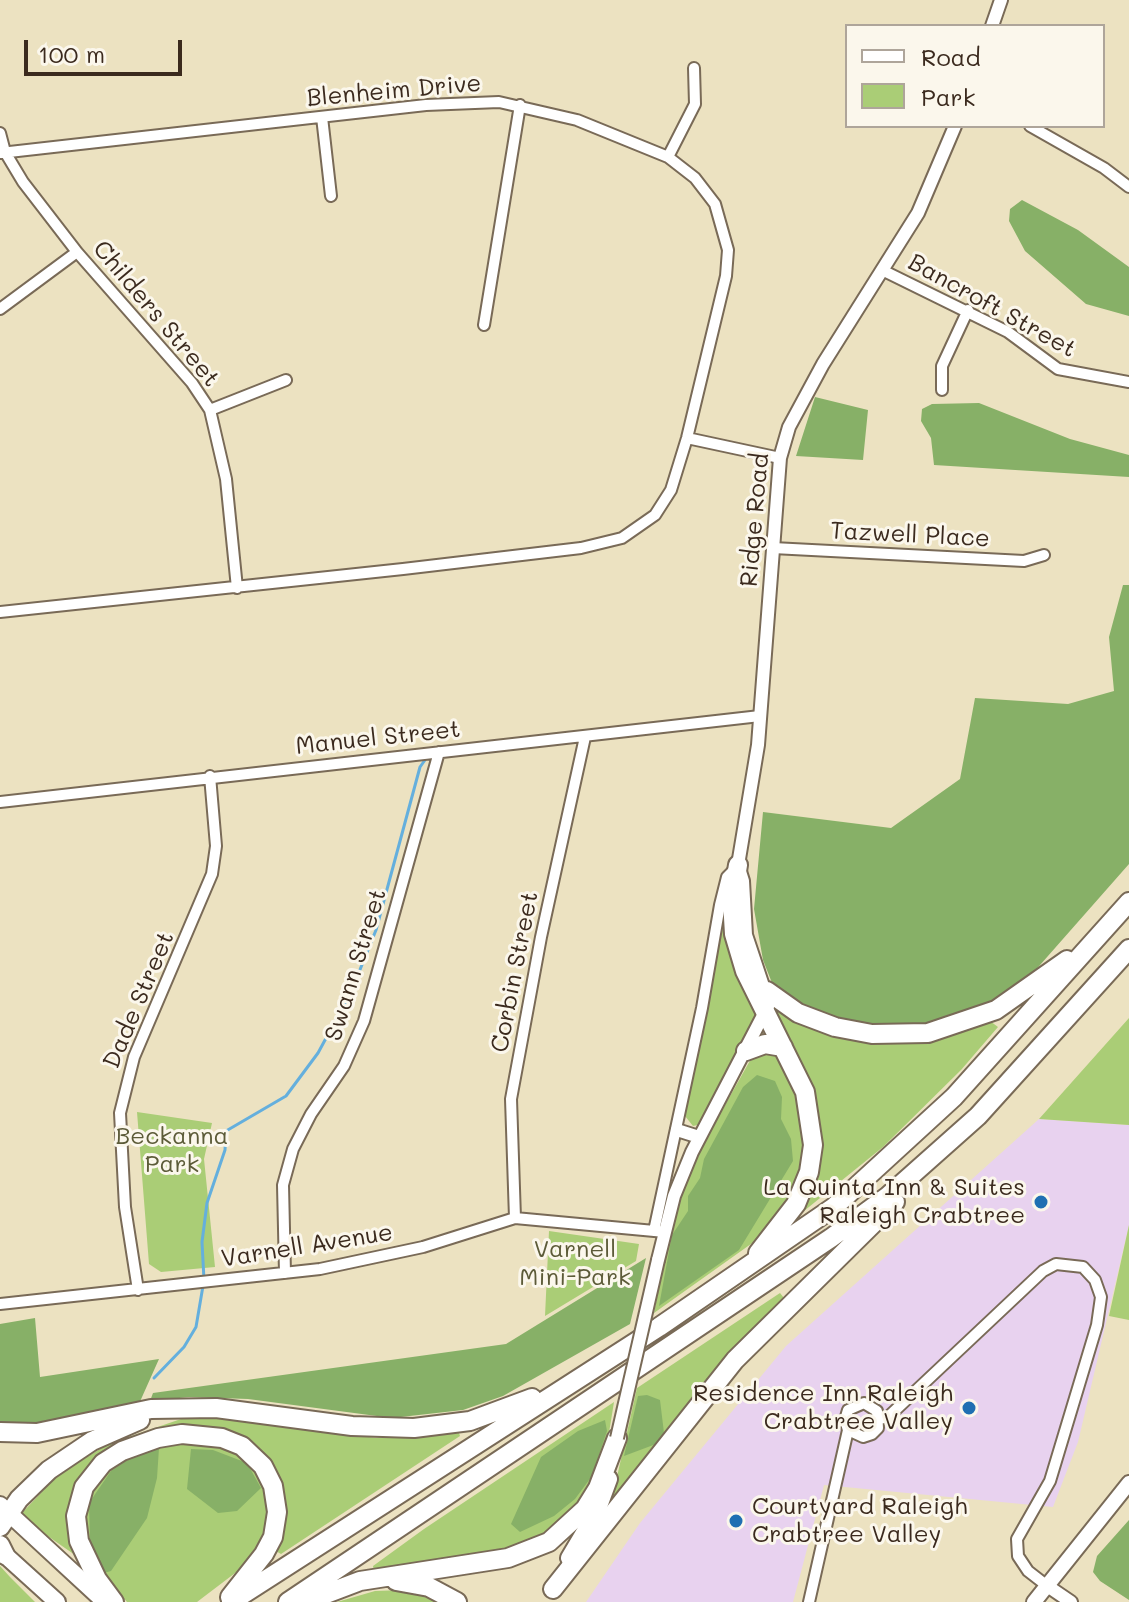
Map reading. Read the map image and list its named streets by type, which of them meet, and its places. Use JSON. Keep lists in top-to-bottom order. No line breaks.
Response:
{"streets":{"street":["Blenheim Drive","Bancroft Street","Childers Street","Ridge Road","Tazwell Place","Manuel Street","Swann Street","Corbin Street","Dade Street","Varnell Avenue"]},"crossings":[["Blenheim Drive","Childers Street"],["Bancroft Street","Ridge Road"],["Ridge Road","Tazwell Place"],["Ridge Road","Manuel Street"],["Ridge Road","Varnell Avenue"],["Manuel Street","Swann Street"],["Manuel Street","Corbin Street"],["Manuel Street","Dade Street"],["Swann Street","Varnell Avenue"],["Corbin Street","Varnell Avenue"],["Dade Street","Varnell Avenue"]],"parks":["Beckanna Park","Varnell Mini-Park"],"places":["La Quinta Inn & Suites Raleigh Crabtree","Residence Inn Raleigh Crabtree Valley","Courtyard Raleigh Crabtree Valley"],"legend":["Road","Park"],"scale_bar":"100 m"}
